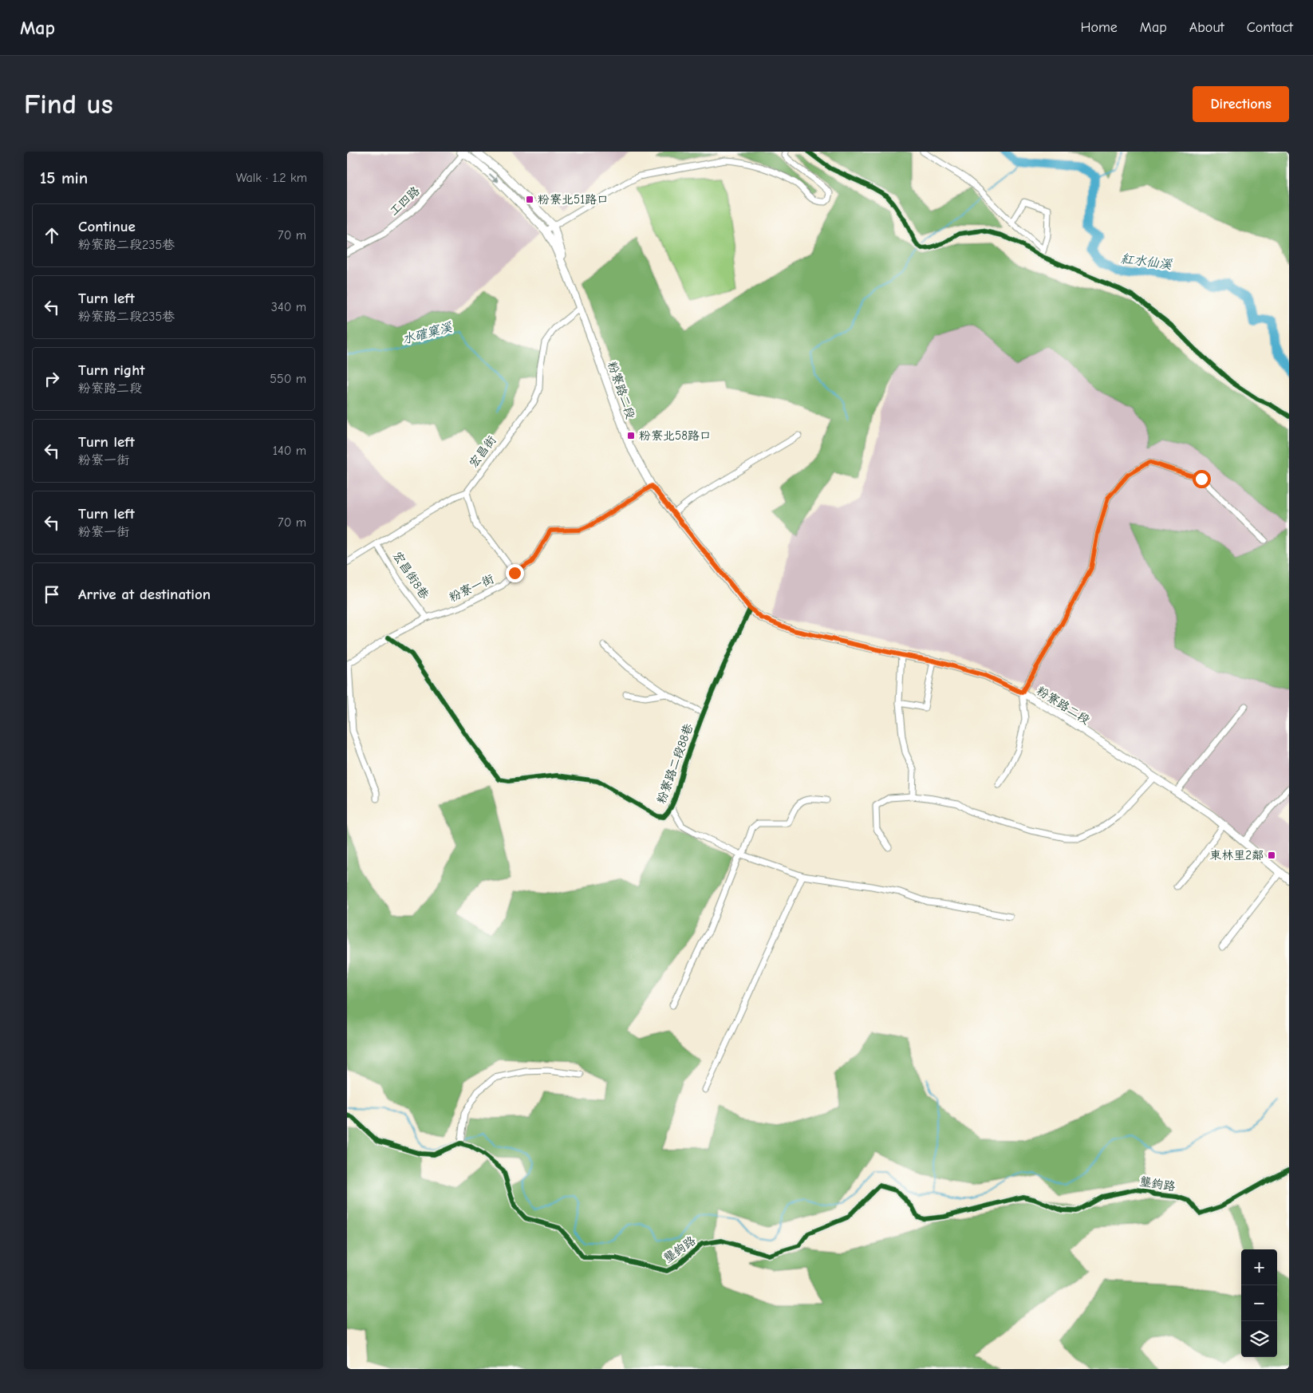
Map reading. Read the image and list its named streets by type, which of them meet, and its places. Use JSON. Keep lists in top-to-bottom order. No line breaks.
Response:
{"streets":{"main road":["粉寮路二段"],"street":["工四路","宏昌街","宏昌街8巷","粉寮一街","粉寮路二段88巷","壟鉤路"]},"crossings":[["工四路","粉寮路二段"],["粉寮路二段","宏昌街"],["粉寮路二段","粉寮一街"],["粉寮路二段","粉寮路二段88巷"],["宏昌街","宏昌街8巷"],["宏昌街8巷","粉寮一街"],["粉寮一街","粉寮路二段88巷"]],"water":["紅水仙溪","水確窠溪"],"places":{"transit":["粉寮北51路口","粉寮北58路口","東林里2鄰"]},"page":{"header":"Map","nav":["Home","Map","About","Contact"],"buttons":"Directions","title":"Find us","heading":["15 min","Walk · 1.2 km"],"list":[["Continue","粉寮路二段235巷","70 m"],["Turn left","粉寮路二段235巷","340 m"],["Turn right","粉寮路二段","550 m"],["Turn left","粉寮一街","140 m"],["Turn left","粉寮一街","70 m"],"Arrive at destination"],"map_buttons":["+","−"]}}
